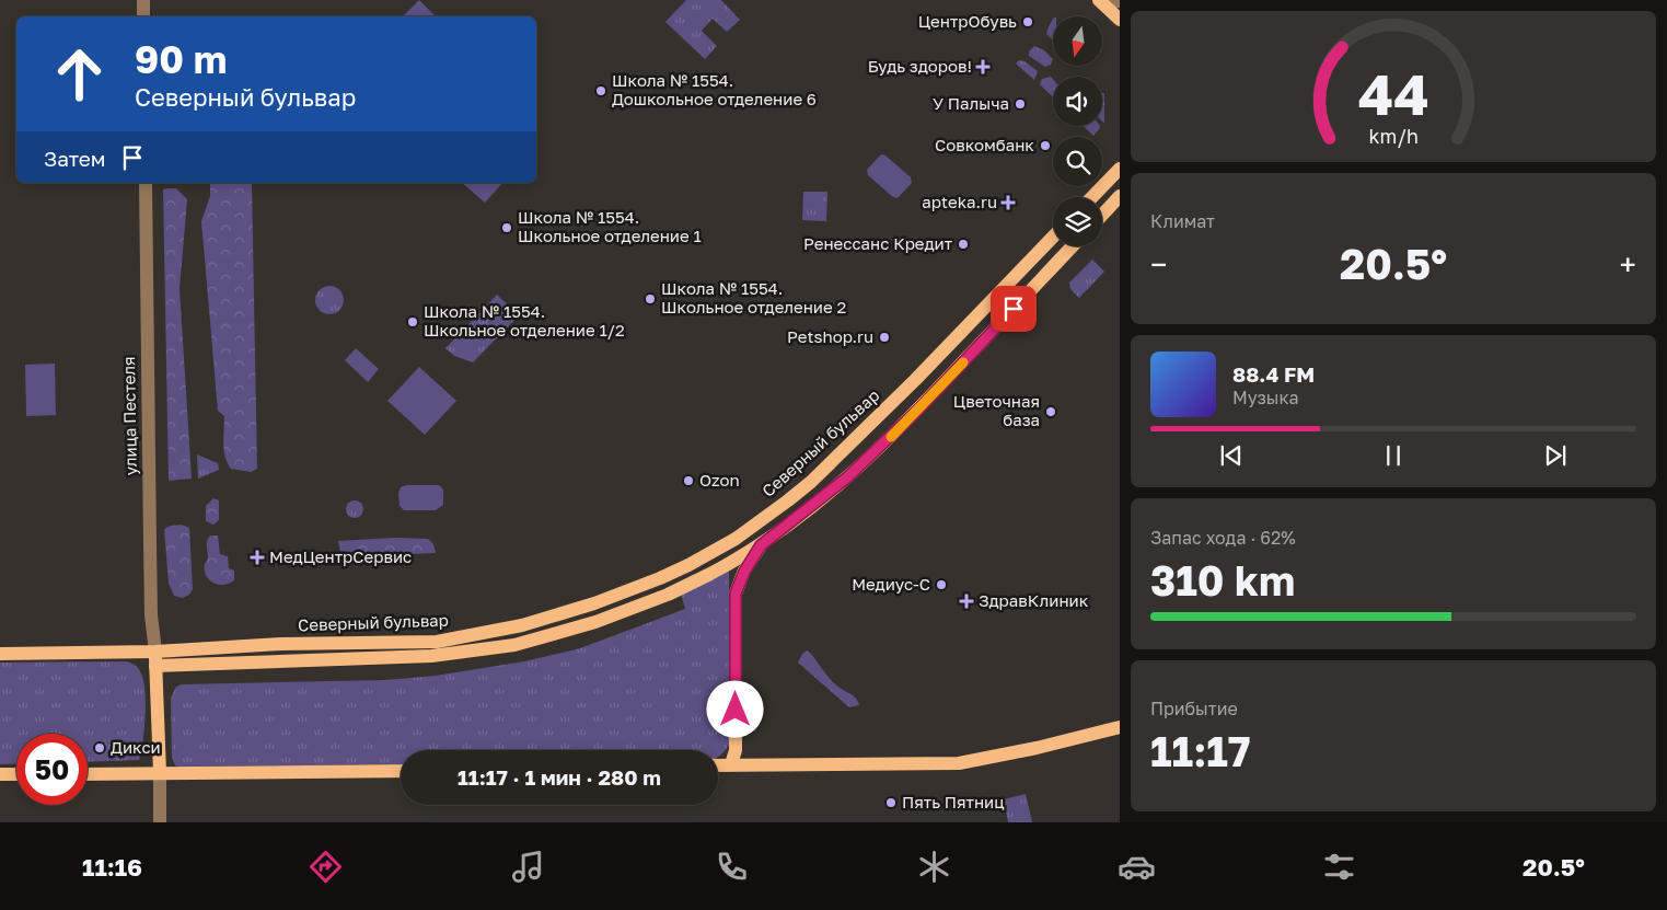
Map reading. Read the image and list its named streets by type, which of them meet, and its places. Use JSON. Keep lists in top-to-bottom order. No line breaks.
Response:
{"streets":{"main road":["Северный бульвар"],"street":["улица Пестеля"]},"crossings":[["улица Пестеля","Северный бульвар"]],"places":{"other":["ЦентрОбувь","Школа № 1554. Дошкольное отделение 6","У Палыча","Совкомбанк","Школа № 1554. Школьное отделение 1","Ренессанс Кредит","Школа № 1554. Школьное отделение 2","Школа № 1554. Школьное отделение 1/2","Petshop.ru","Цветочная база","Ozon","Медиус-С","Дикси","Пять Пятниц"],"health":["Будь здоров!","apteka.ru","МедЦентрСервис","ЗдравКлиник"]},"north":"bottom","page":{"turn":["90 m","Северный бульвар"],"then":"Затем","tile":["Климат",["Запас хода · 62%","310 km"],["Прибытие","11:17"]],"heat":["−","20.5°","+"],"song":["88.4 FM","Музыка"],"limit":"50","trip":"11:17 · 1 мин · 280 m","tabs":["11:16","20.5°"],"gauge":["44","km/h"]}}
